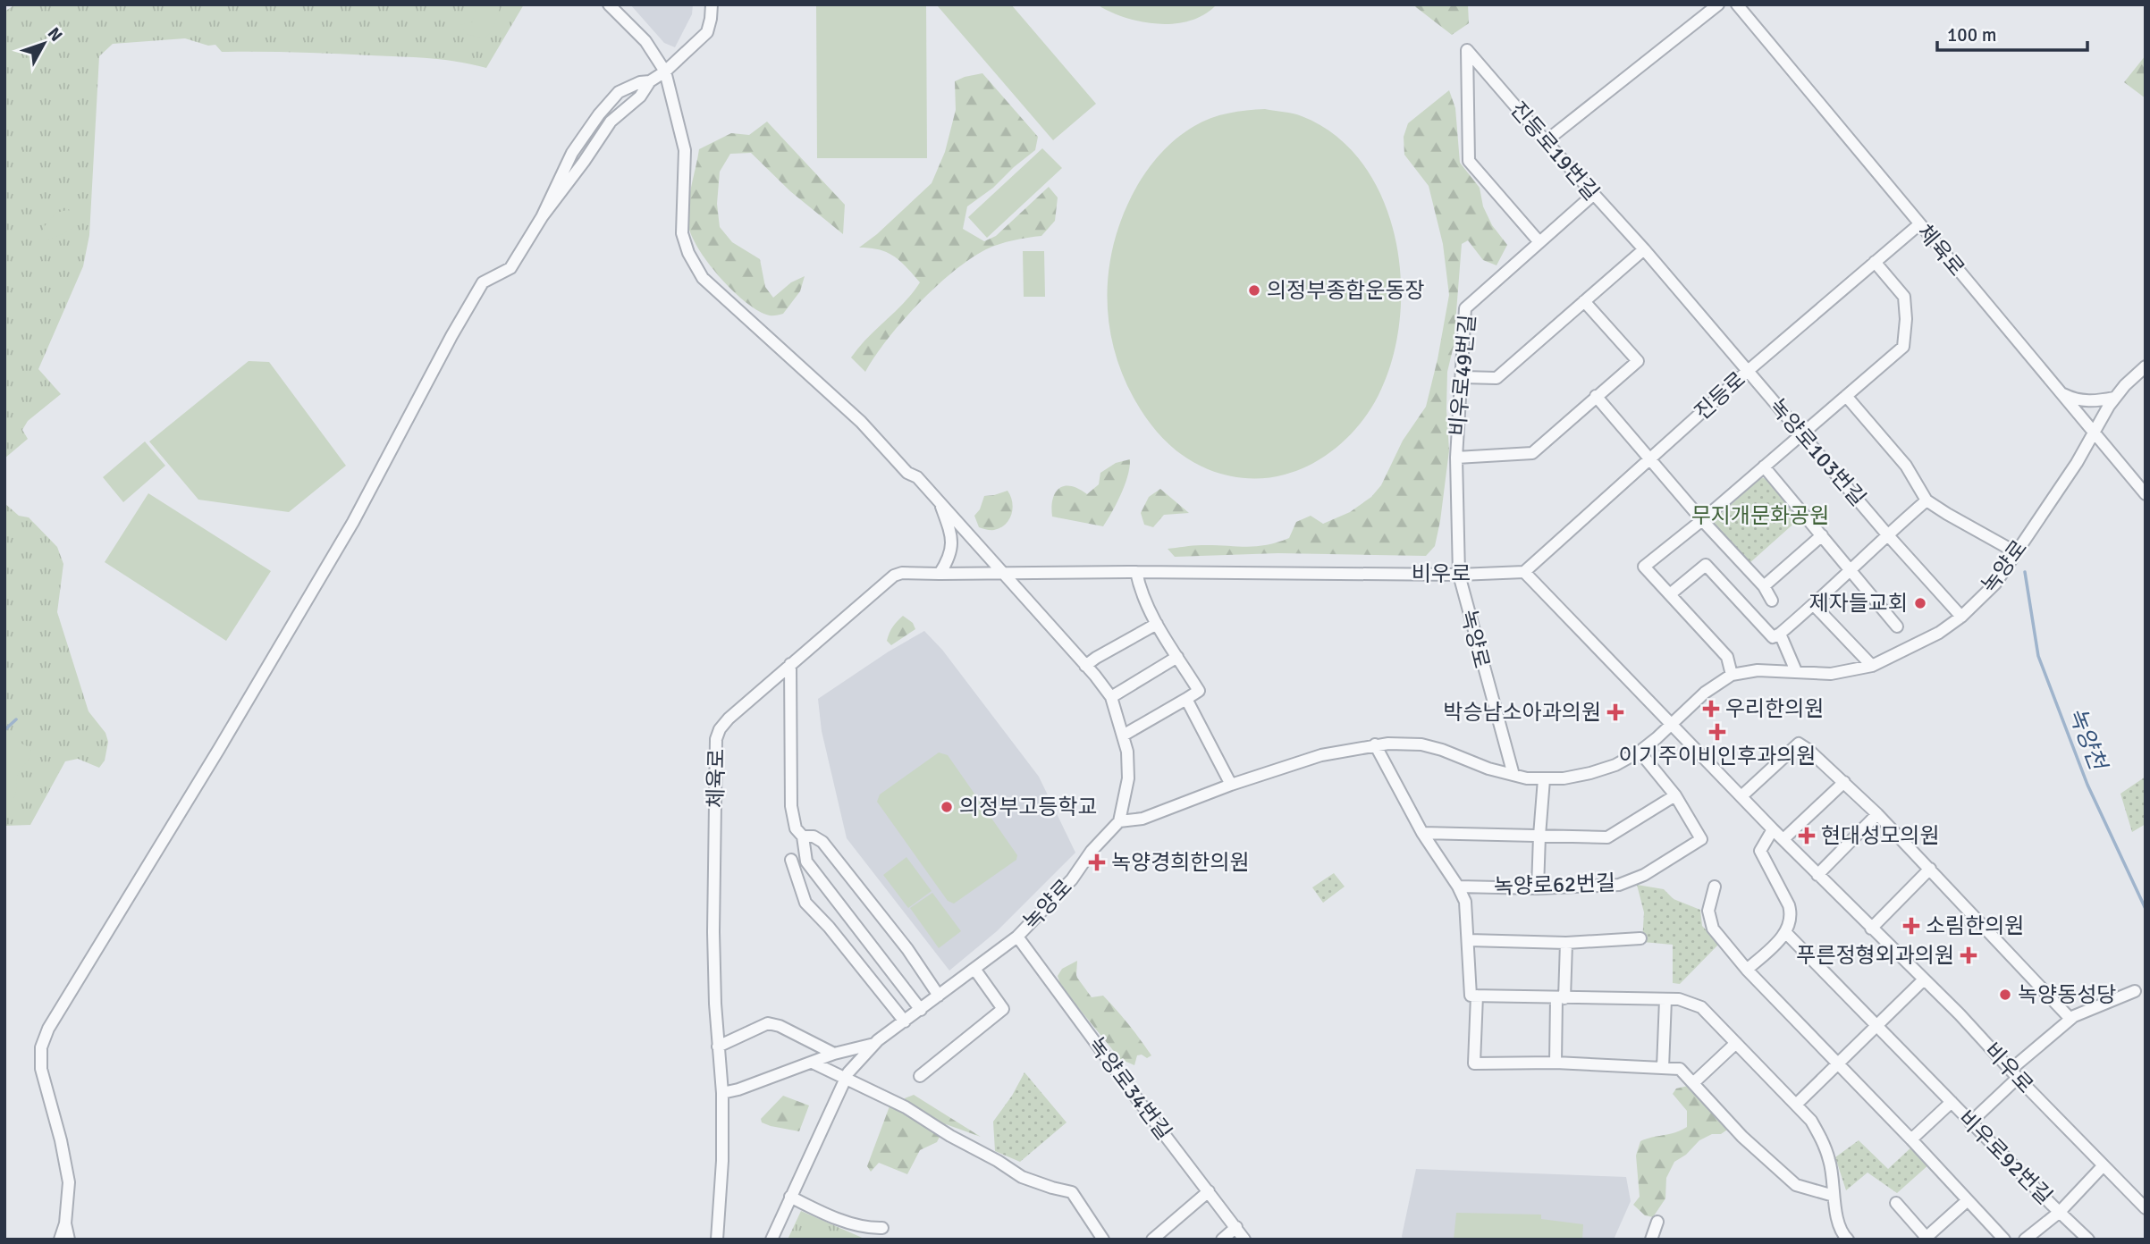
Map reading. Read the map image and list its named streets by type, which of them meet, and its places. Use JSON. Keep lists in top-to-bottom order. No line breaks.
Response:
{"streets":{"street":["진등로19번길","체육로","비우로49번길","진등로","녹양로103번길","녹양로","비우로","녹양로62번길","녹양로34번길","비우로92번길"]},"crossings":[["진등로19번길","비우로49번길"],["진등로19번길","진등로"],["진등로19번길","녹양로103번길"],["체육로","진등로"],["체육로","녹양로"],["체육로","비우로"],["비우로49번길","녹양로"],["비우로49번길","비우로"],["진등로","녹양로103번길"],["진등로","비우로"],["녹양로103번길","녹양로"],["녹양로","비우로"],["녹양로","녹양로62번길"],["녹양로","녹양로34번길"]],"water":["녹양천"],"parks":["무지개문화공원"],"places":{"other":["의정부종합운동장","제자들교회","의정부고등학교","녹양동성당"],"health":["우리한의원","박승남소아과의원","이기주이비인후과의원","현대성모의원","녹양경희한의원","소림한의원","푸른정형외과의원"]},"scale_bar":"100 m","north":"top right"}
